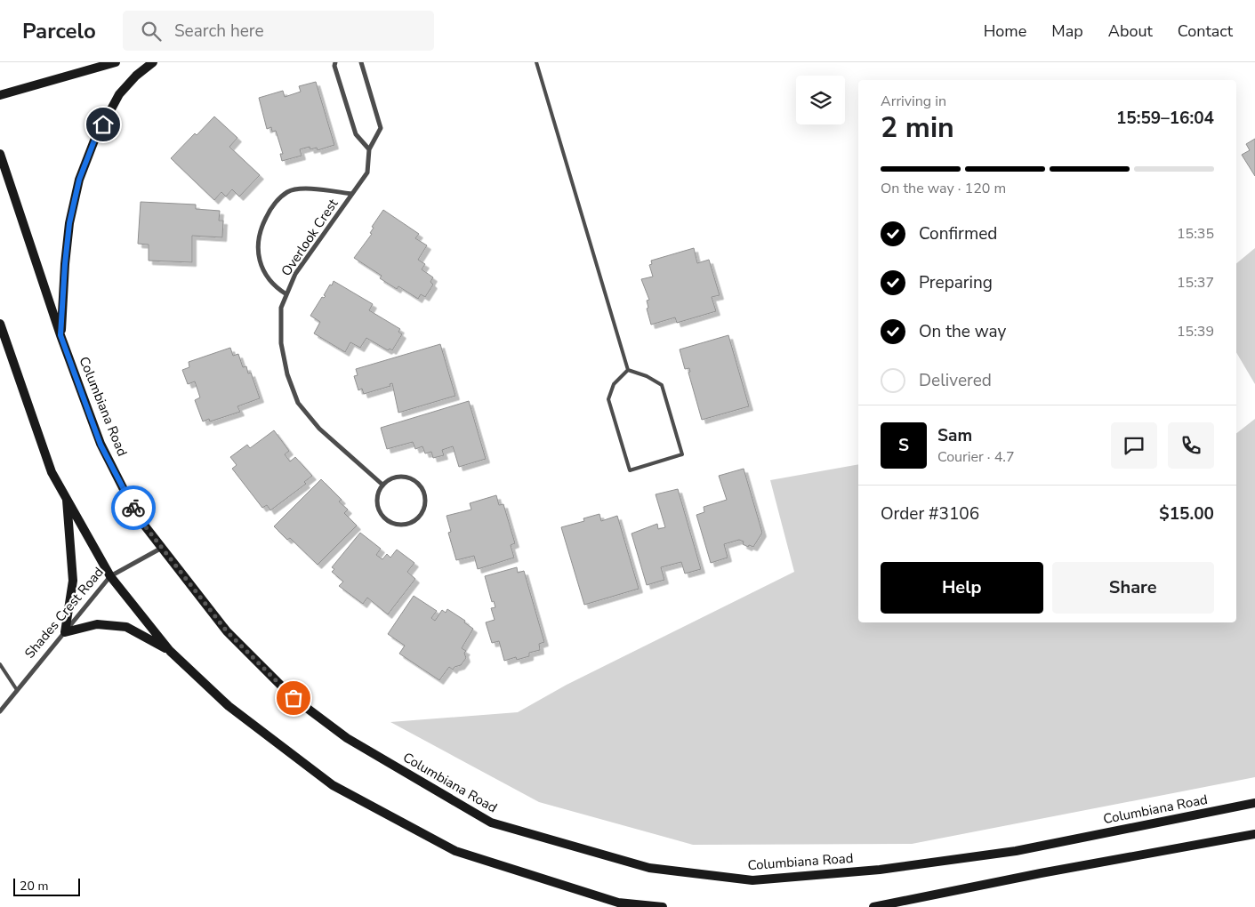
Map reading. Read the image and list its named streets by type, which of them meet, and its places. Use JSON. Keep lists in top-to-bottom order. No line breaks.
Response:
{"streets":{"main road":["Columbiana Road"],"street":["Overlook Crest","Shades Crest Road"]},"crossings":[["Columbiana Road","Shades Crest Road"]],"scale_bar":"20 m","page":{"header":"Parcelo","search":"Search here","nav":["Home","Map","About","Contact"],"heading":["2 min","Arriving in","15:59–16:04"],"panel":["Sam","Courier · 4.7","Order #3106","$15.00"],"bar":"On the way · 120 m","list":[["Confirmed","15:35"],["Preparing","15:37"],["On the way","15:39"],"Delivered"],"round":"S","buttons":["Help","Share"],"scale":"20 m"}}
